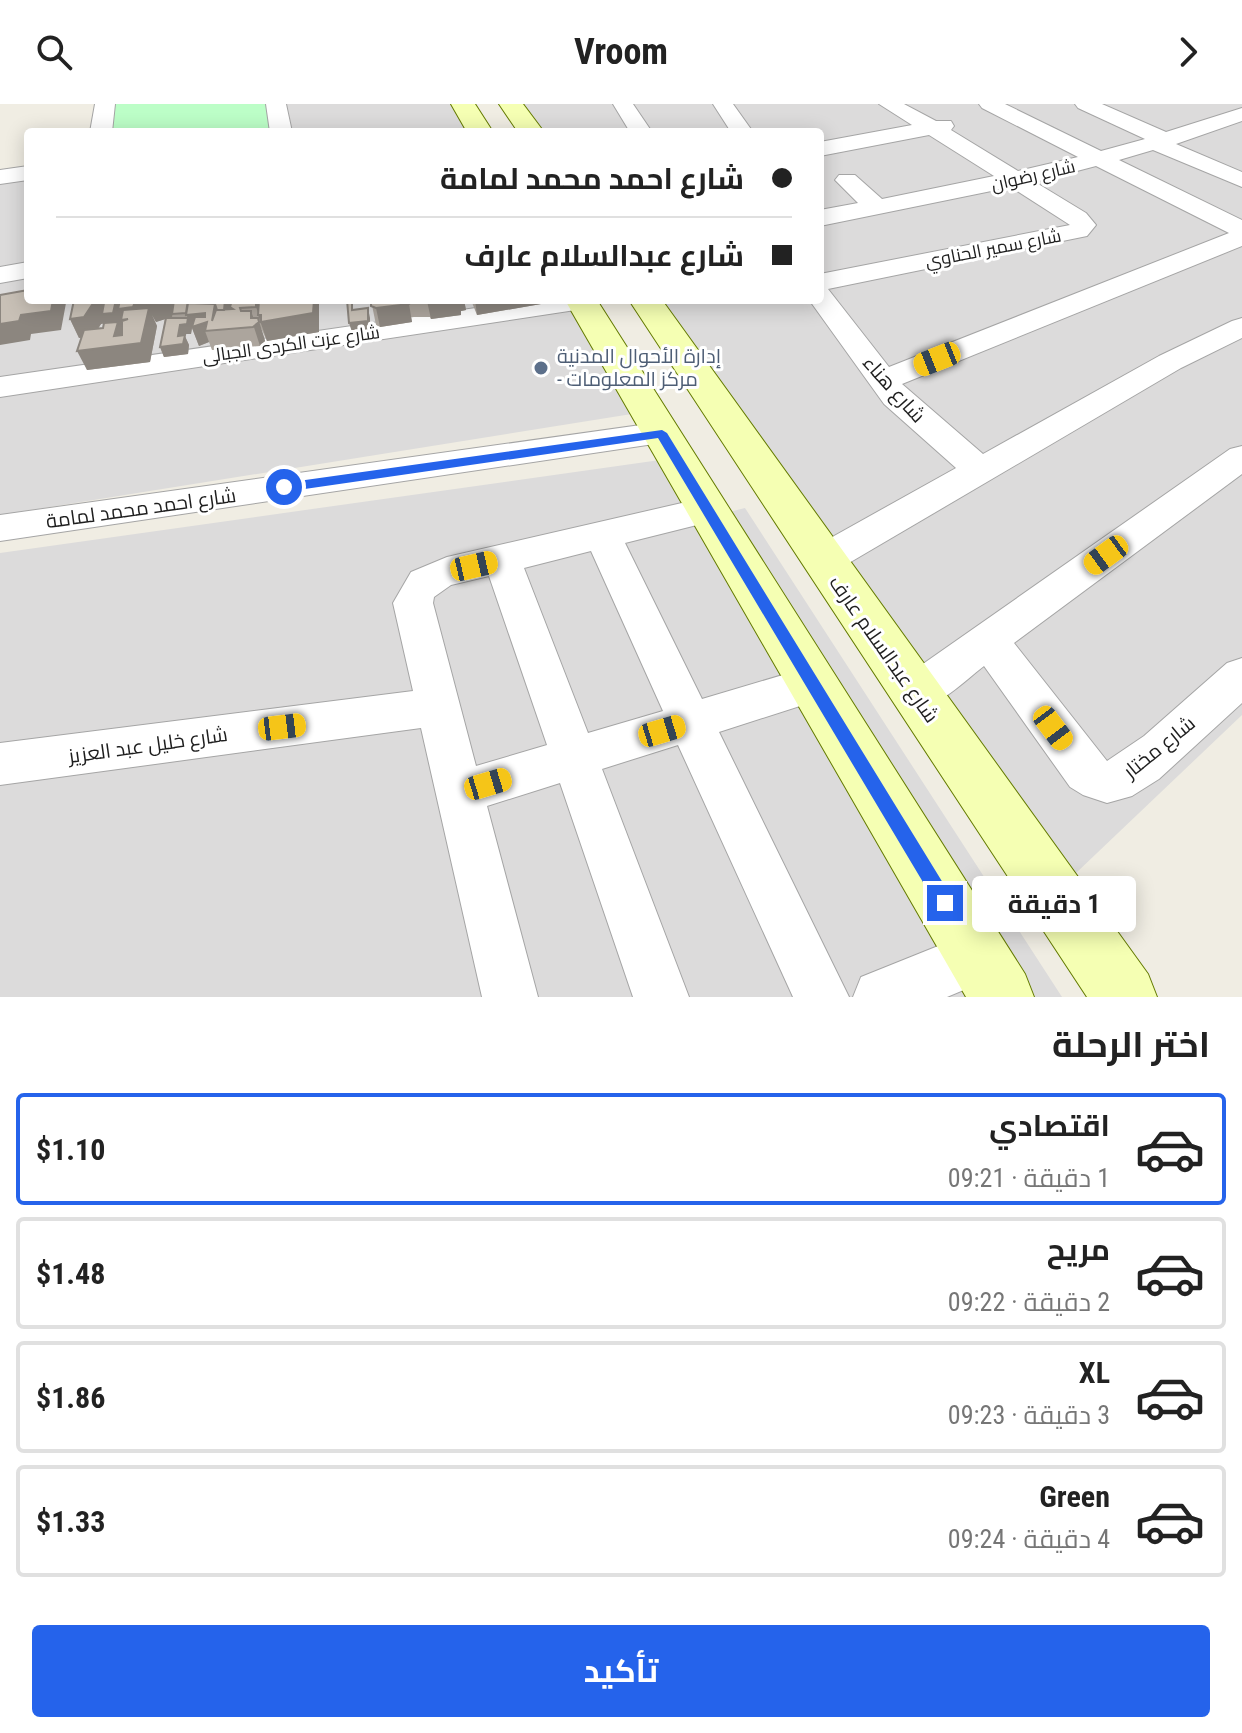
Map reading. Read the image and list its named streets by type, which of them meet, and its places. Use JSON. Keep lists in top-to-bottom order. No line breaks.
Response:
{"streets":{"main road":["شارع عبدالسلام عارف"],"street":["شارع رضوان","شارع سمير الحناوي","شارع عزت الكردى الجبالى","شارع هناء","شارع احمد محمد لمامة","شارع خليل عبد العزيز","شارع مختار"]},"crossings":[["شارع رضوان","شارع سمير الحناوي"]],"places":["إدارة الأحوال المدنية - مركز المعلومات"],"page":{"header":"Vroom","banner":["شارع احمد محمد لمامة","شارع عبدالسلام عارف"],"bubble":"1 دقيقة","heading":"اختر الرحلة","list":[{"name":"اقتصادي","note":"1 دقيقة · 09:21","value":"$1.10"},{"name":"مريح","note":"2 دقيقة · 09:22","value":"$1.48"},{"name":"XL","note":"3 دقيقة · 09:23","value":"$1.86"},{"name":"Green","note":"4 دقيقة · 09:24","value":"$1.33"}],"buttons":"تأكيد"}}
